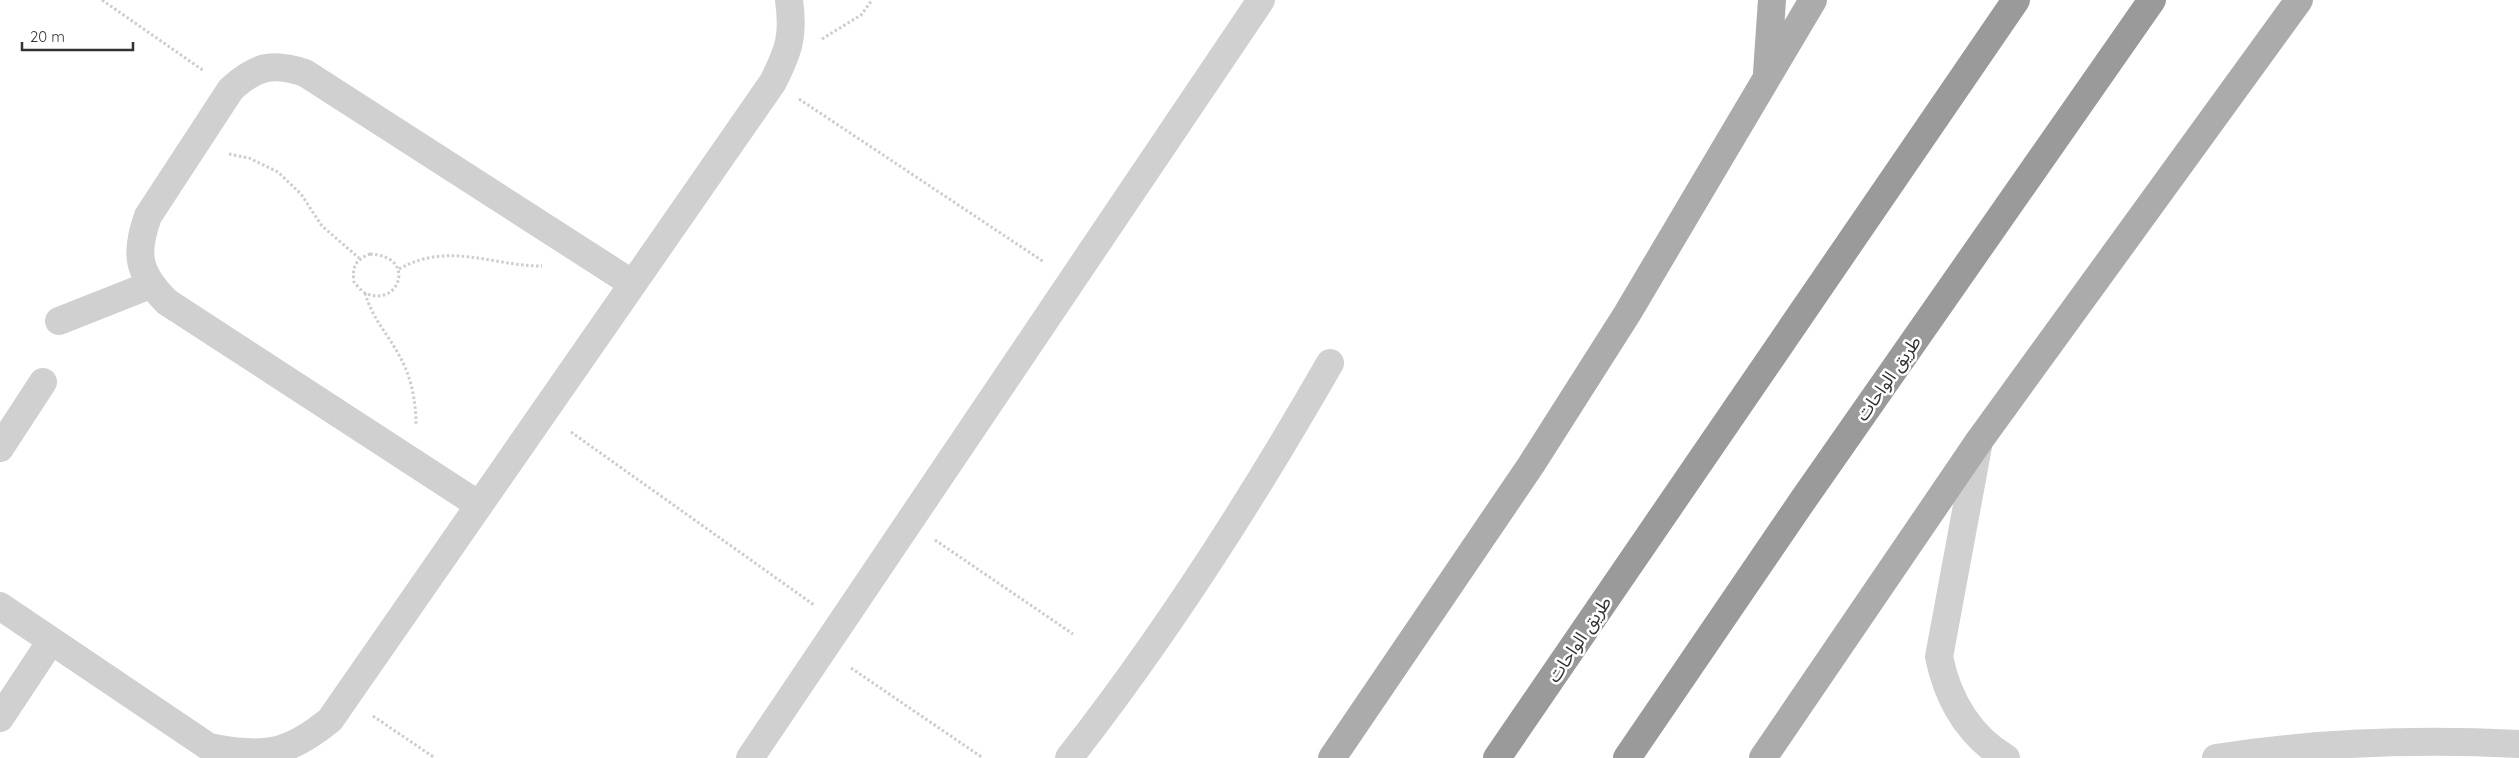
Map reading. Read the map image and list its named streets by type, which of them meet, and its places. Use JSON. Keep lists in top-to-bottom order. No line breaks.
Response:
{"streets":{"highway":["طريق الواحات"]},"scale_bar":"20 m"}
